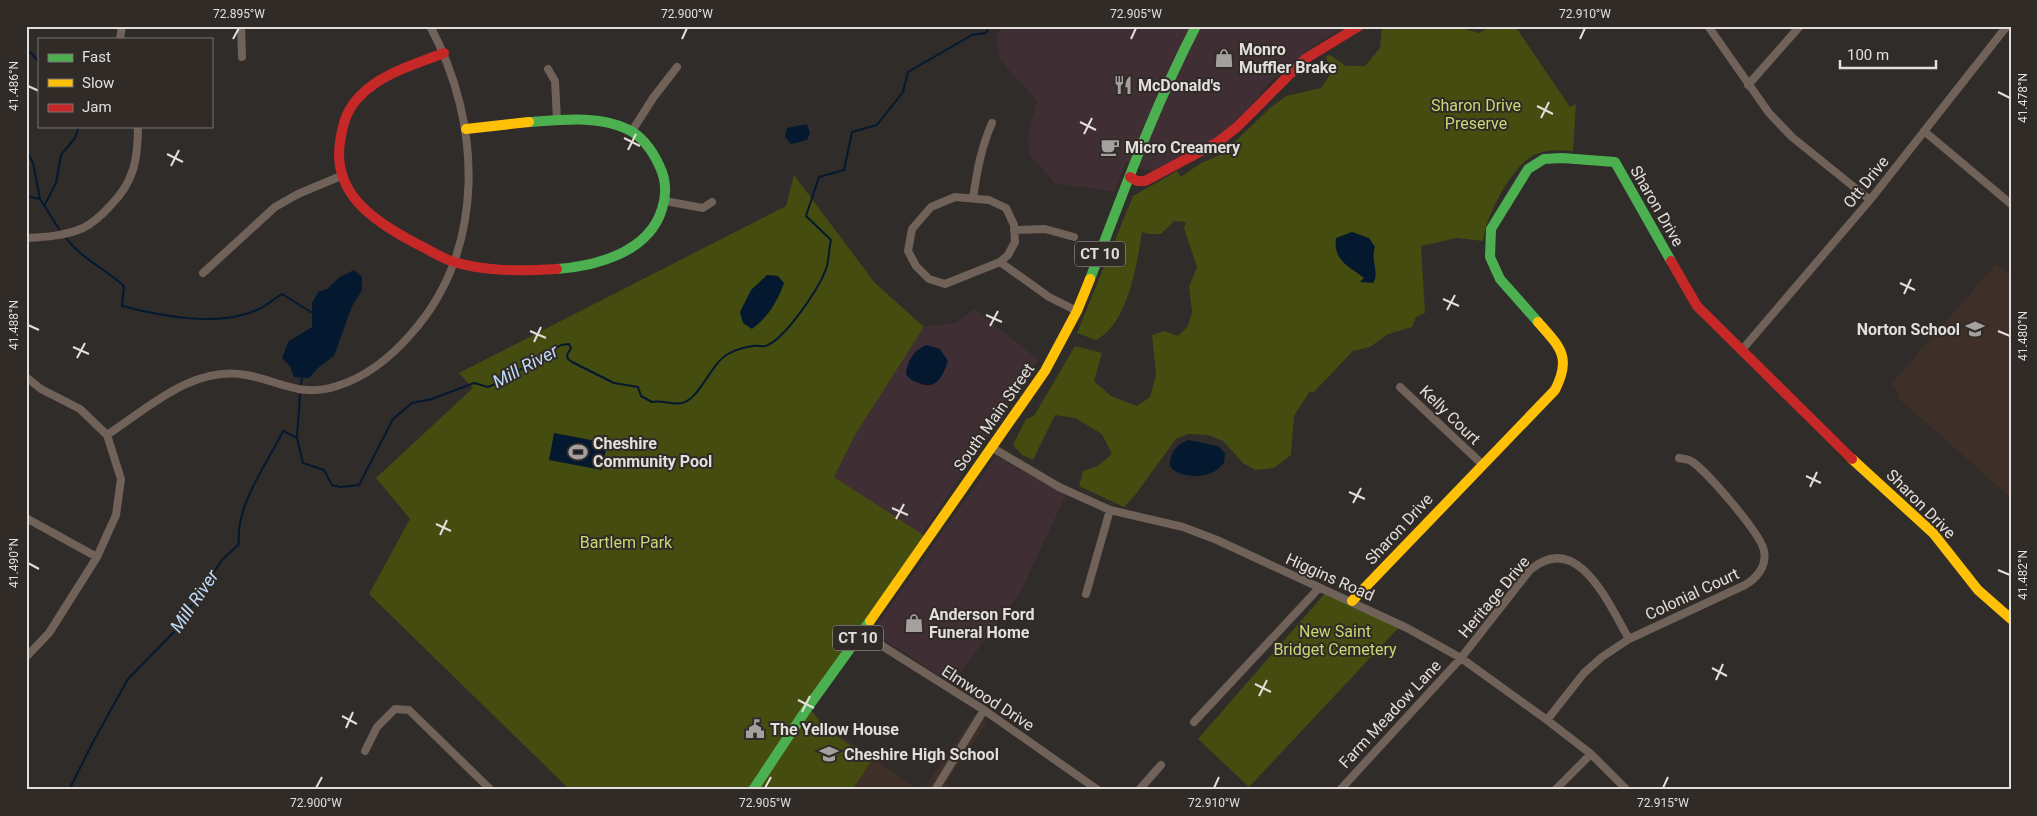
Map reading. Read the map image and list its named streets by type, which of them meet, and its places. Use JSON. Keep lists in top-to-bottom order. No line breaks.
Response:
{"streets":{"main road":["Sharon Drive","CT 10","South Main Street"],"street":["Ott Drive","Kelly Court","Higgins Road","Colonial Court","Heritage Drive","Elmwood Drive","Farm Meadow Lane"]},"crossings":[["Ott Drive","Sharon Drive"],["Sharon Drive","Kelly Court"],["Sharon Drive","Higgins Road"],["South Main Street","Higgins Road"],["South Main Street","Elmwood Drive"],["Higgins Road","Colonial Court"],["Higgins Road","Heritage Drive"],["Higgins Road","Farm Meadow Lane"],["Colonial Court","Heritage Drive"],["Heritage Drive","Farm Meadow Lane"]],"water":["Mill River"],"parks":["Sharon Drive Preserve","Bartlem Park","New Saint Bridget Cemetery"],"places":{"shop":["Monro Muffler Brake","Anderson Ford Funeral Home"],"restaurant":["McDonald's"],"cafe":["Micro Creamery"],"school or university":["Norton School","Cheshire High School"],"sports":["Cheshire Community Pool"],"public building":["The Yellow House"]},"legend":["Fast","Slow","Jam"],"scale_bar":"100 m","coordinates":["72.895°W","72.900°W","72.905°W","72.910°W","41.486°N","41.478°N","41.488°N","41.480°N","41.490°N","41.482°N","72.915°W"]}
